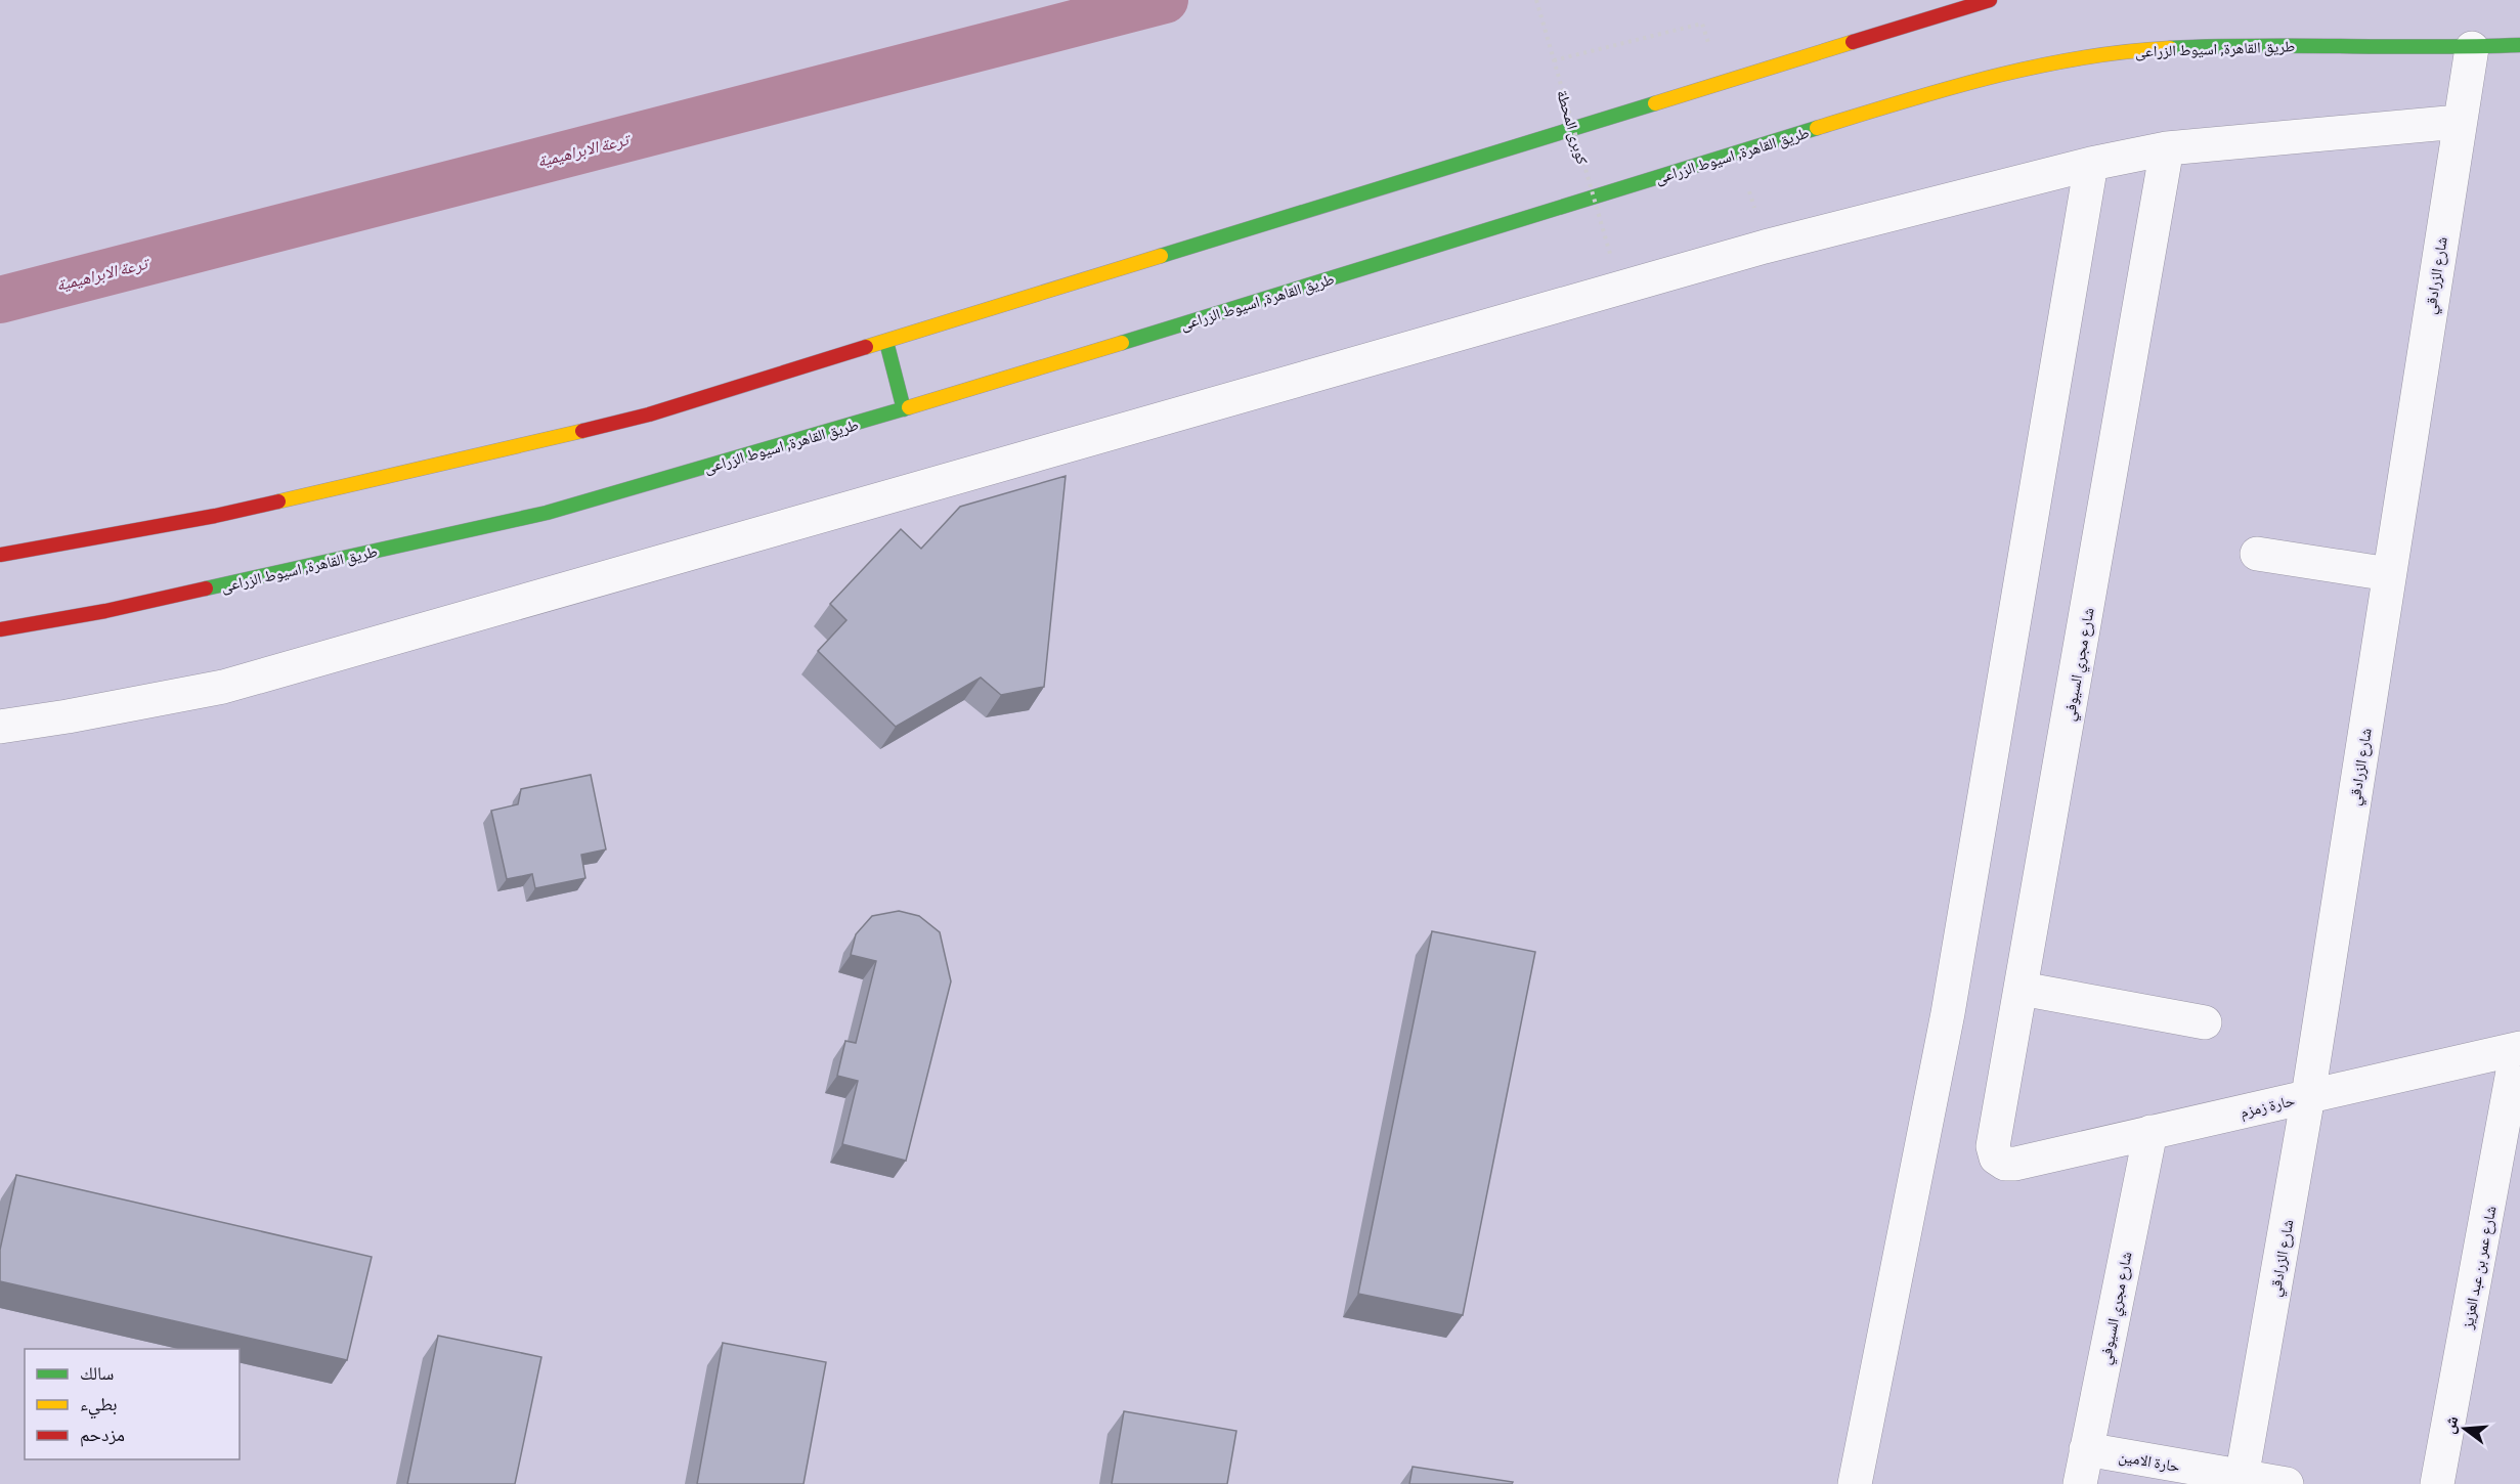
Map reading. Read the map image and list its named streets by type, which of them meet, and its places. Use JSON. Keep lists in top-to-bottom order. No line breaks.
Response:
{"streets":{"highway":["طريق القاهرة, اسيوط الزراعى"],"street":["شارع الزرادقي","شارع مجري السيوفي","حارة زمزم","شارع عمر بن عبد العزيز","حارة الامين"],"path":["كوبرى المحطة"]},"crossings":[["طريق القاهرة, اسيوط الزراعى","شارع الزرادقي"],["شارع الزرادقي","حارة زمزم"],["شارع الزرادقي","حارة الامين"],["شارع مجري السيوفي","حارة زمزم"],["شارع مجري السيوفي","حارة الامين"],["حارة زمزم","شارع عمر بن عبد العزيز"]],"water":["ترعة الابراهيمية"],"legend":["سالك","بطيء","مزدحم"],"north":"left"}
